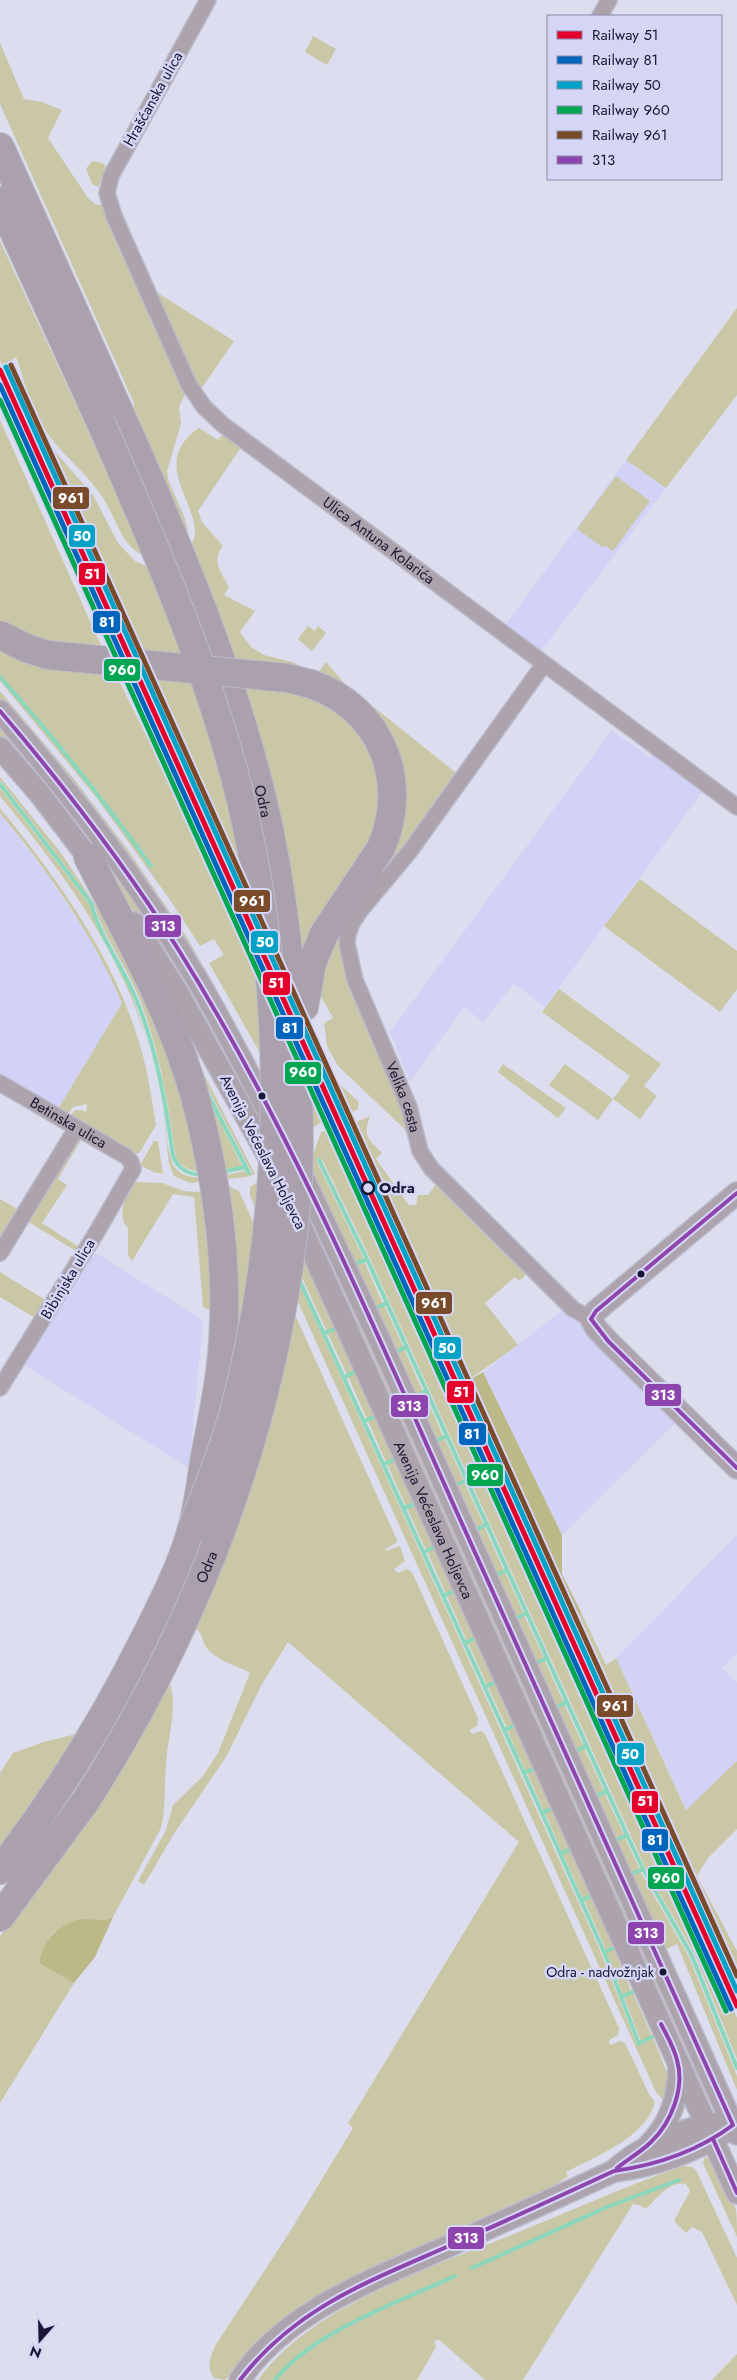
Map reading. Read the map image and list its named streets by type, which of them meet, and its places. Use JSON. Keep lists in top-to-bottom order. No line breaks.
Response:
{"streets":{"highway":["Odra"],"main road":["Velika cesta","Avenija Većeslava Holjevca"],"street":["Hrašćanska ulica","Ulica Antuna Kolarića","Betinska ulica","Bibinjska ulica"]},"crossings":[["Hrašćanska ulica","Ulica Antuna Kolarića"],["Ulica Antuna Kolarića","Velika cesta"],["Betinska ulica","Bibinjska ulica"]],"places":["Odra","Odra - nadvožnjak"],"lines":["rail line 961","rail line 50","rail line 51","rail line 81","rail line 960","transit line 313"],"legend":["Railway 51","Railway 81","Railway 50","Railway 960","Railway 961","313"],"north":"bottom"}
